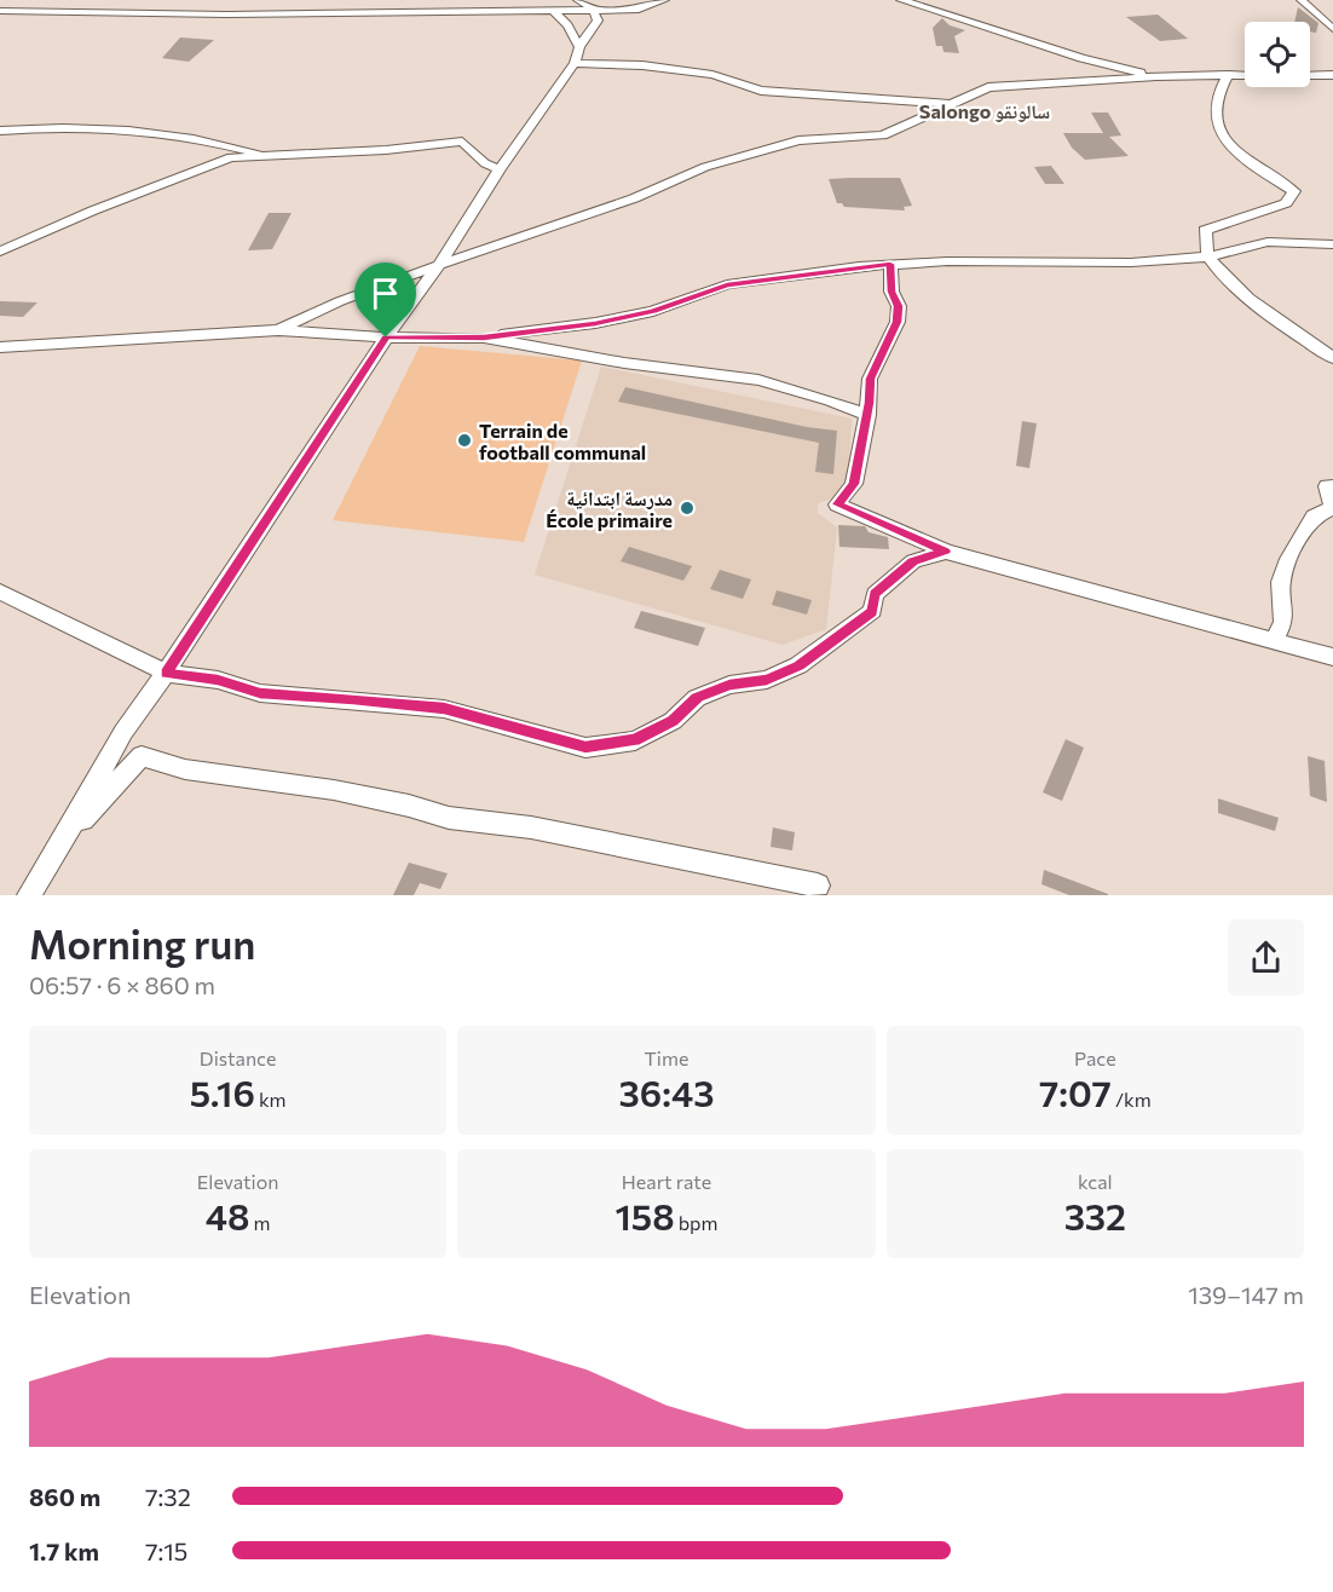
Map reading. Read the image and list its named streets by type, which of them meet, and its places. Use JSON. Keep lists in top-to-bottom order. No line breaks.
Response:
{"districts":["Salongo سالونقو"],"places":["Terrain de football communal","مدرسة ابتدائية École primaire"],"page":{"heading":["Morning run","06:57 · 6 × 860 m"],"stats":[["Distance","5.16 km"],["Time","36:43"],["Pace","7:07 /km"],["Elevation","48 m"],["Heart rate","158 bpm"],["kcal","332"]],"chart":["Elevation","139–147 m"],"list":[{"name":"860 m","note":"7:32"},{"name":"1.7 km","note":"7:15"}]}}
